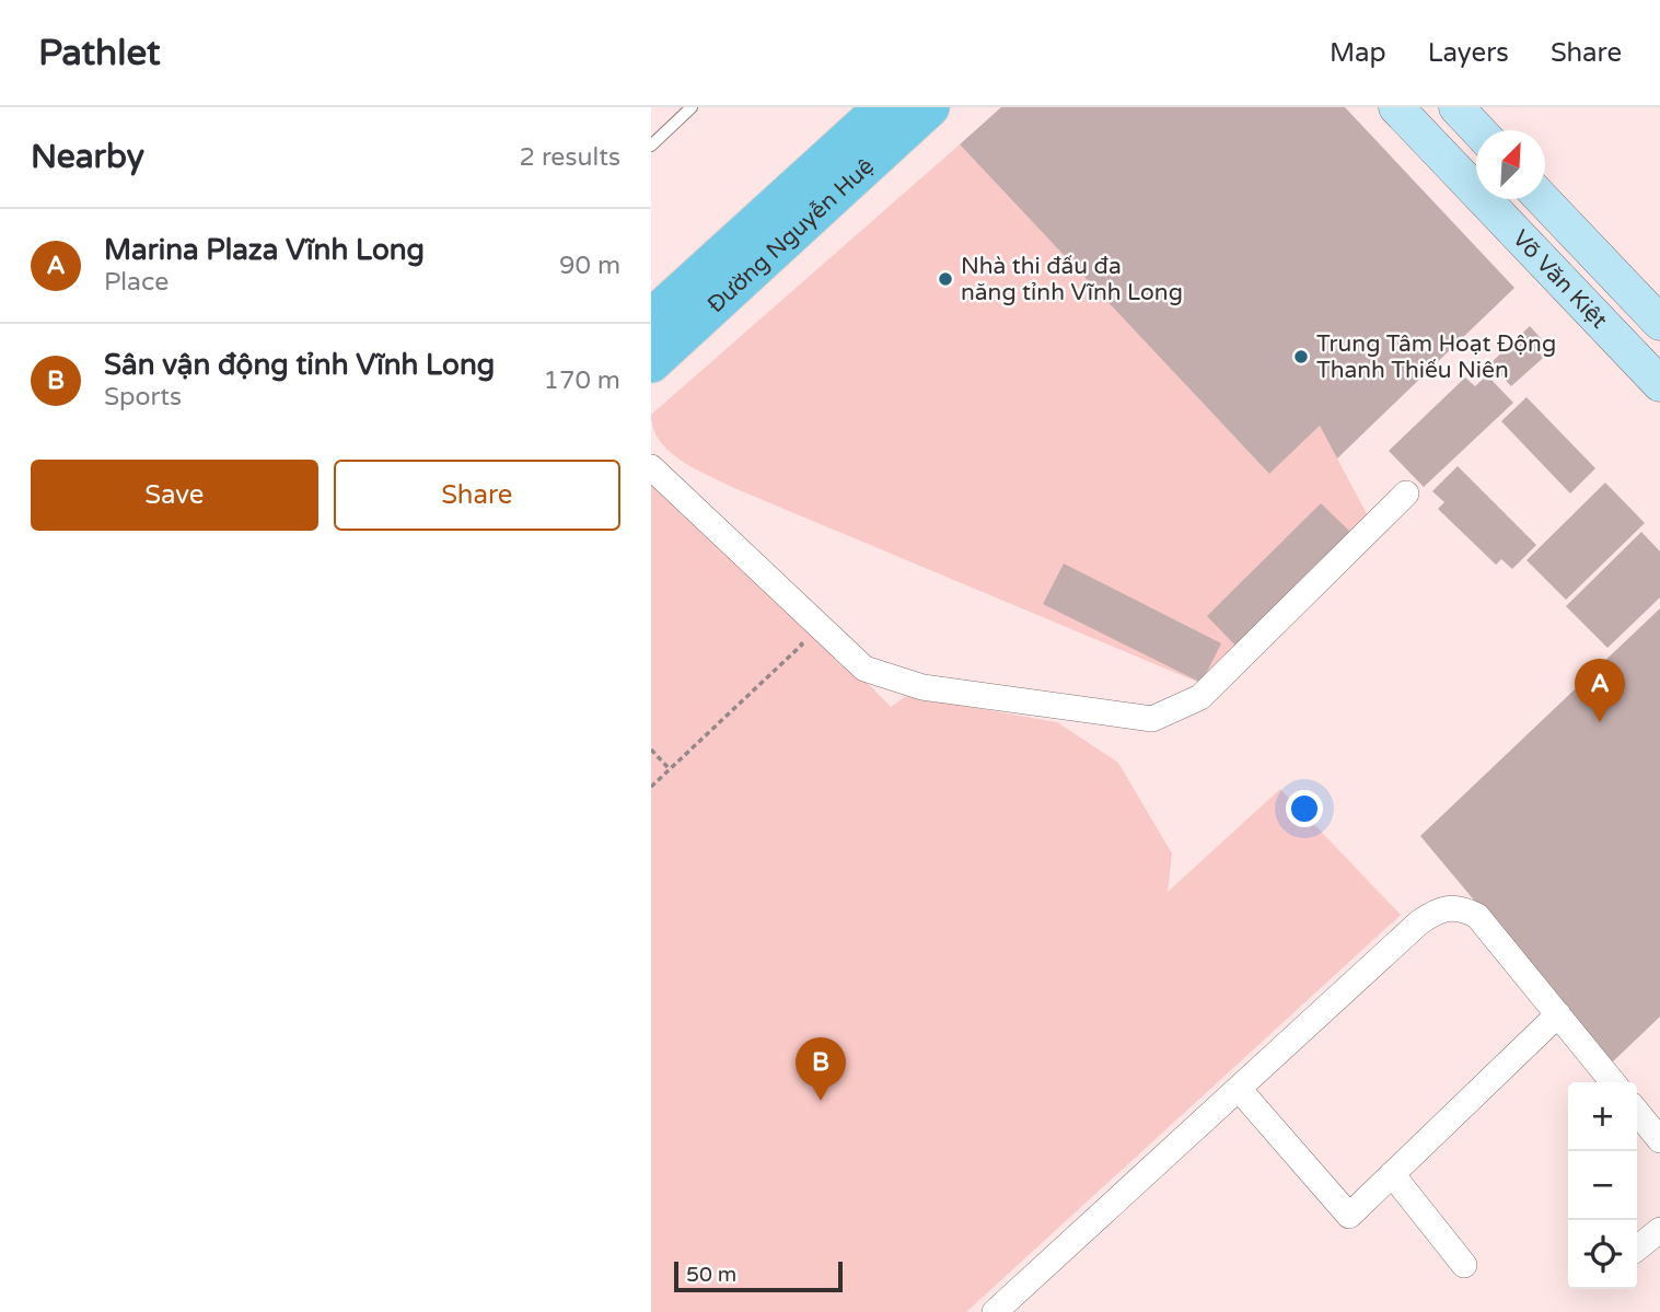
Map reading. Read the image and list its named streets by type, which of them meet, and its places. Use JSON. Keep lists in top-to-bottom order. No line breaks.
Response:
{"streets":{"main road":["Đường Nguyễn Huệ","Võ Văn Kiệt"]},"places":["Nhà thi đấu đa năng tỉnh Vĩnh Long","Trung Tâm Hoạt Động Thanh Thiếu Niên"],"scale_bar":"50 m","north":"top right","page":{"header":"Pathlet","nav":["Map","Layers","Share"],"heading":["Nearby","2 results"],"list":[{"mark":"A","name":"Marina Plaza Vĩnh Long","note":"Place","value":"90 m"},{"mark":"B","name":"Sân vận động tỉnh Vĩnh Long","note":"Sports","value":"170 m"}],"buttons":["Save","Share"],"pins":["A","B"],"map_buttons":["+","−"],"scale":"50 m"}}
